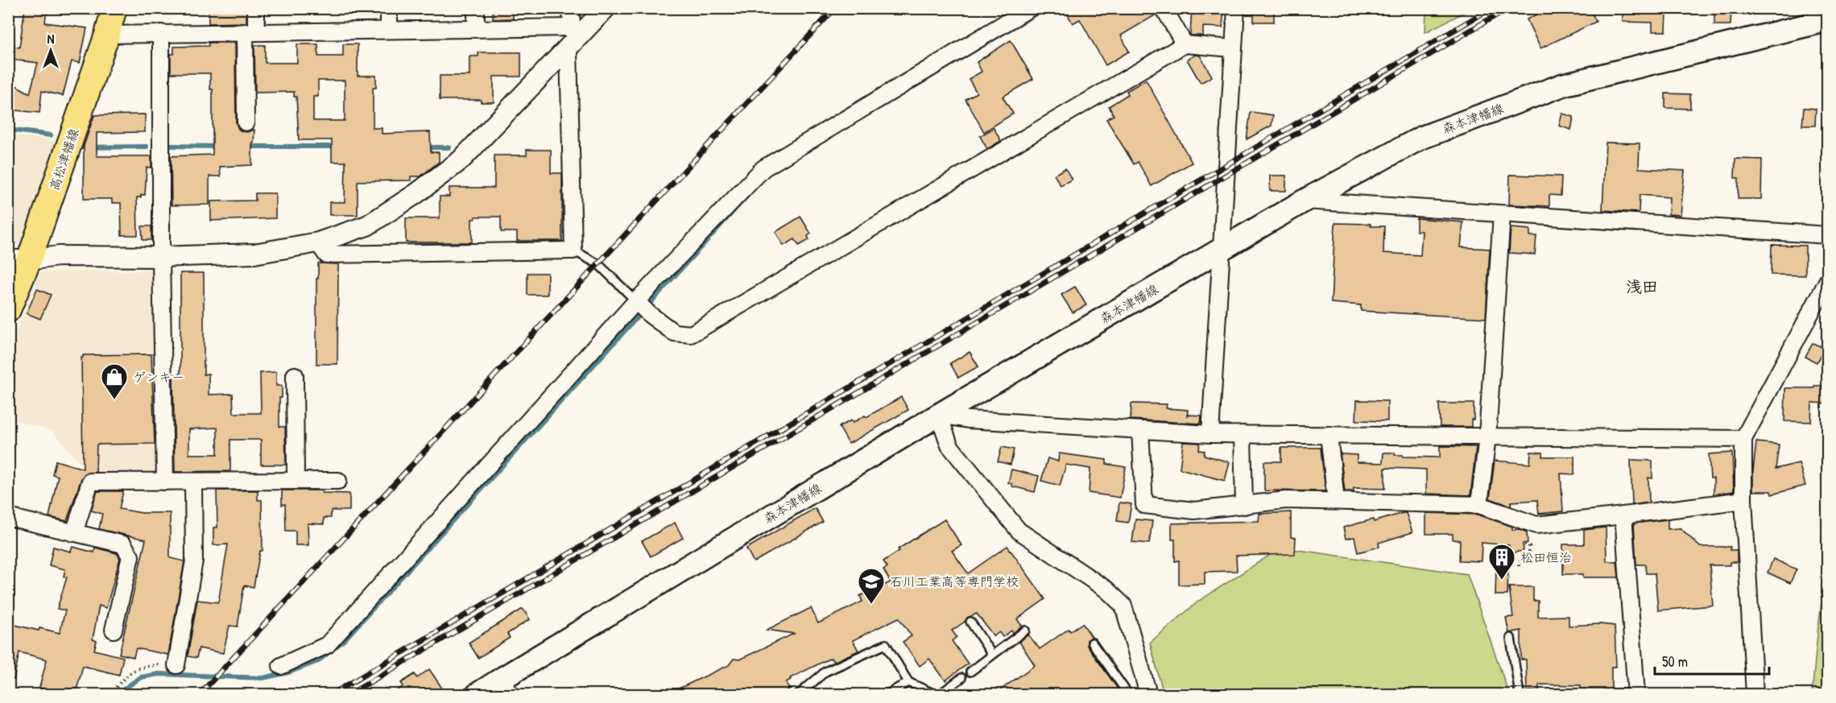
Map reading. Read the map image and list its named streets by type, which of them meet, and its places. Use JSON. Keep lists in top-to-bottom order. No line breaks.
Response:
{"streets":{"main road":["森本津幡線","高松津幡線"]},"districts":["浅田"],"places":{"shop":["ゲンキー"],"building":["松田恒治"],"school or university":["石川工業高等専門学校"]},"scale_bar":"50 m","north":"top"}
